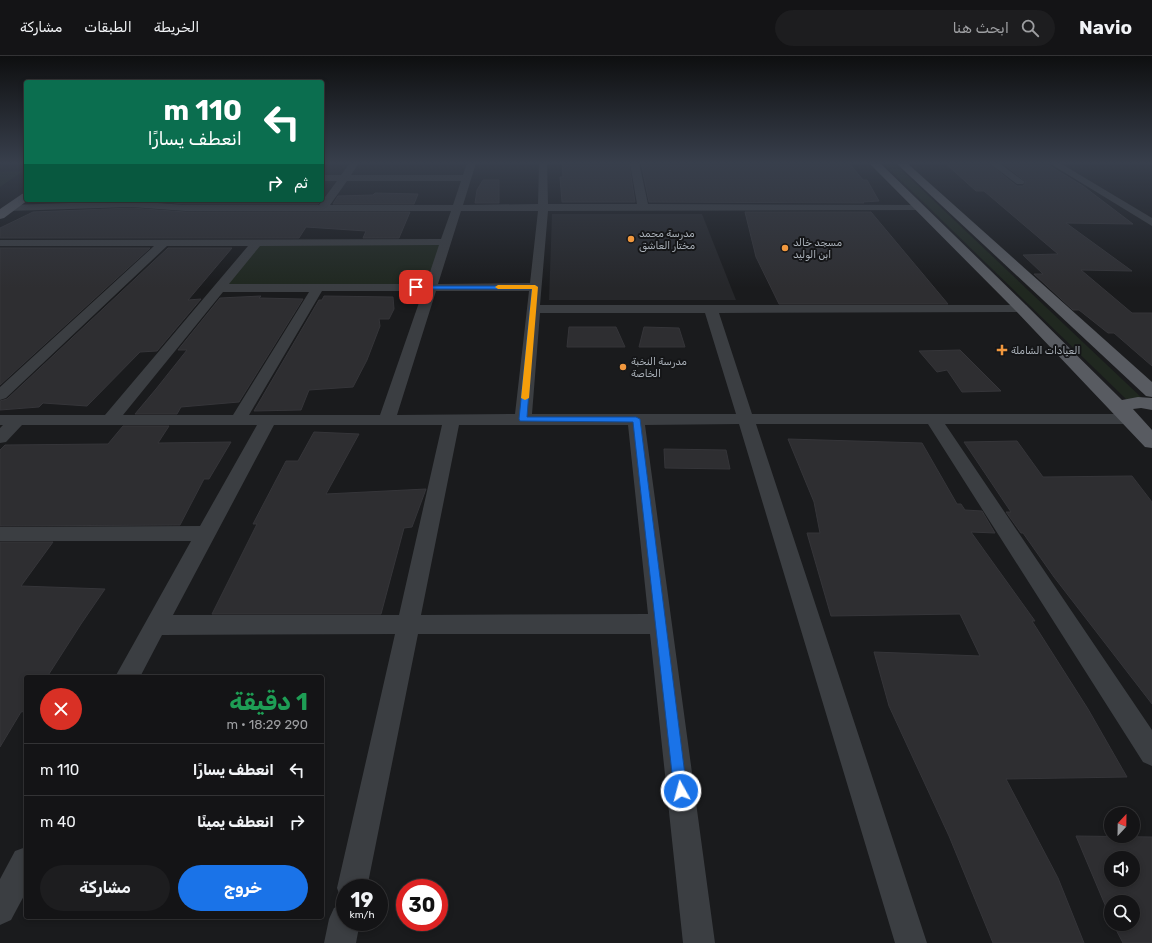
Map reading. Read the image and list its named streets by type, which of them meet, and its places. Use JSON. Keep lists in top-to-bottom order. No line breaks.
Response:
{"places":{"other":["مدرسة محمد مختار العاشق","مسجد خالد ابن الوليد","مدرسة النخبة الخاصة"],"health":["العيادات الشاملة"]},"north":"top","page":{"header":"Navio","search":"ابحث هنا","nav":["الخريطة","الطبقات","مشاركة"],"turn":["110 m","انعطف يسارًا"],"then":"ثم","heading":["1 دقيقة","290 m · 18:29"],"list":[{"name":"انعطف يسارًا","value":"110 m"},{"name":"انعطف يمينًا","value":"40 m"}],"buttons":["خروج","مشاركة"],"speed":"19 km/h","limit":"30"}}
